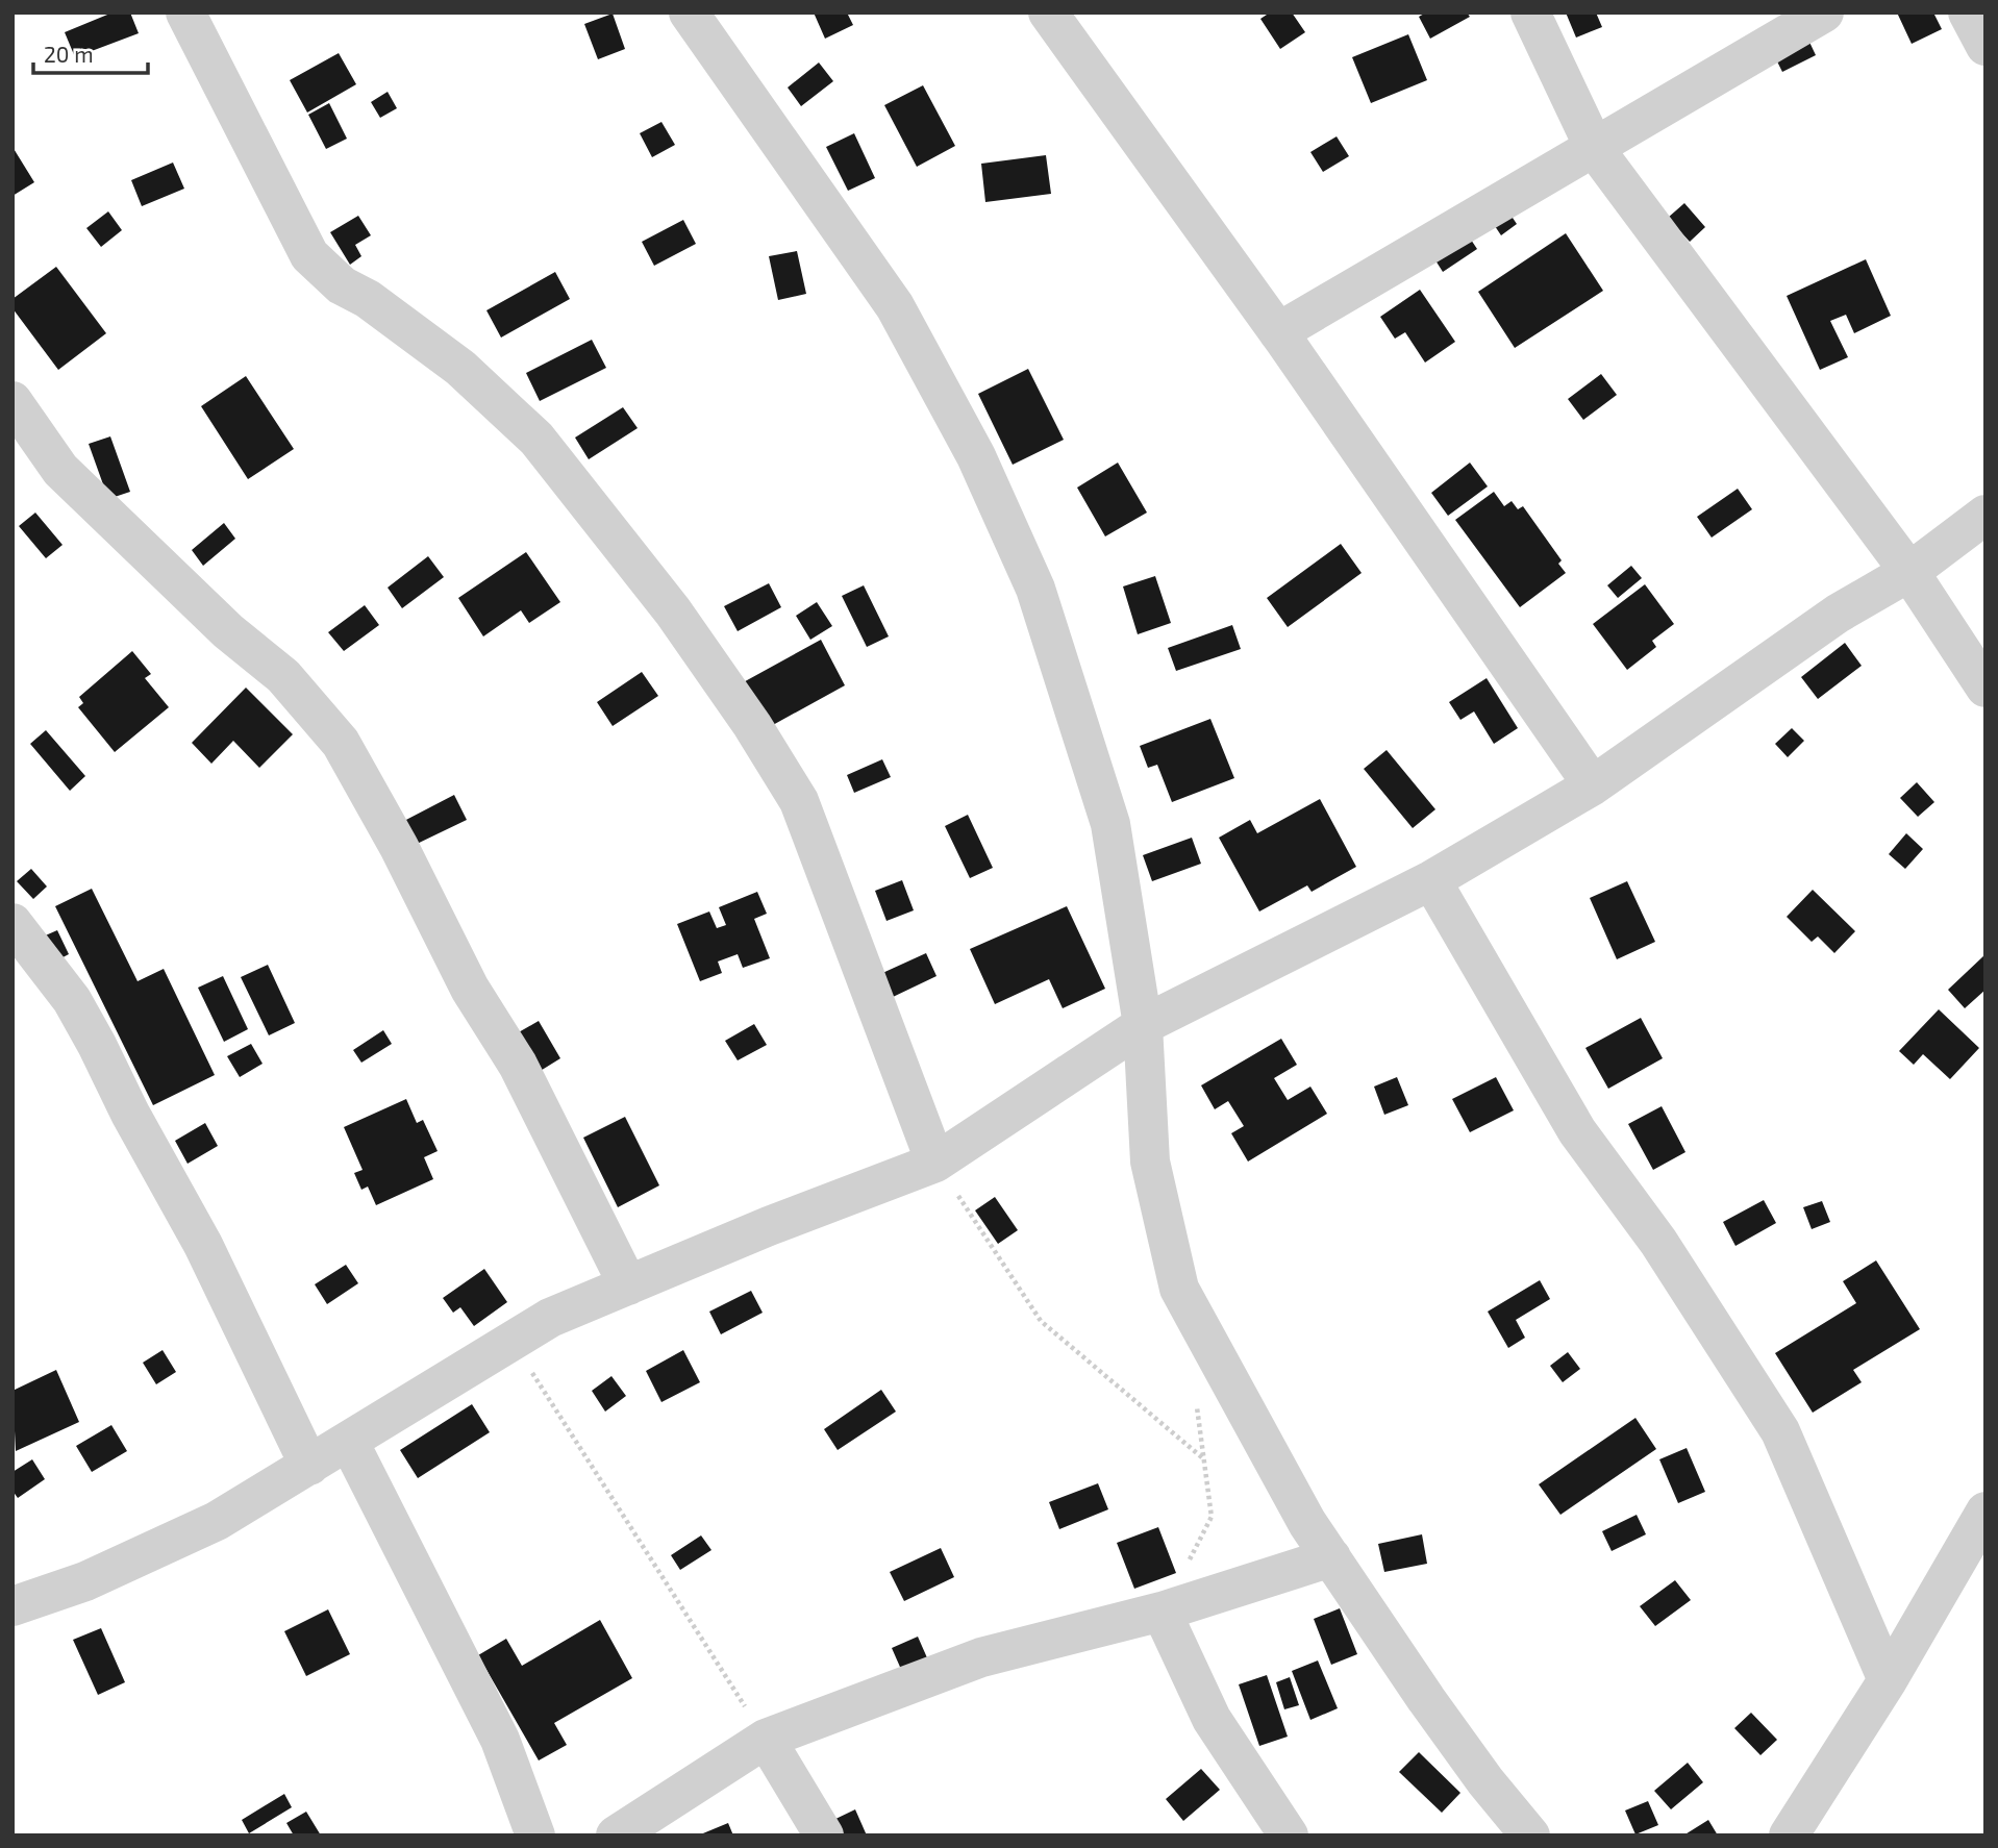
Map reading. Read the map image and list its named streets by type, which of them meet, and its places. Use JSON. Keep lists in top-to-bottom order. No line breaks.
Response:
{"scale_bar":"20 m"}
